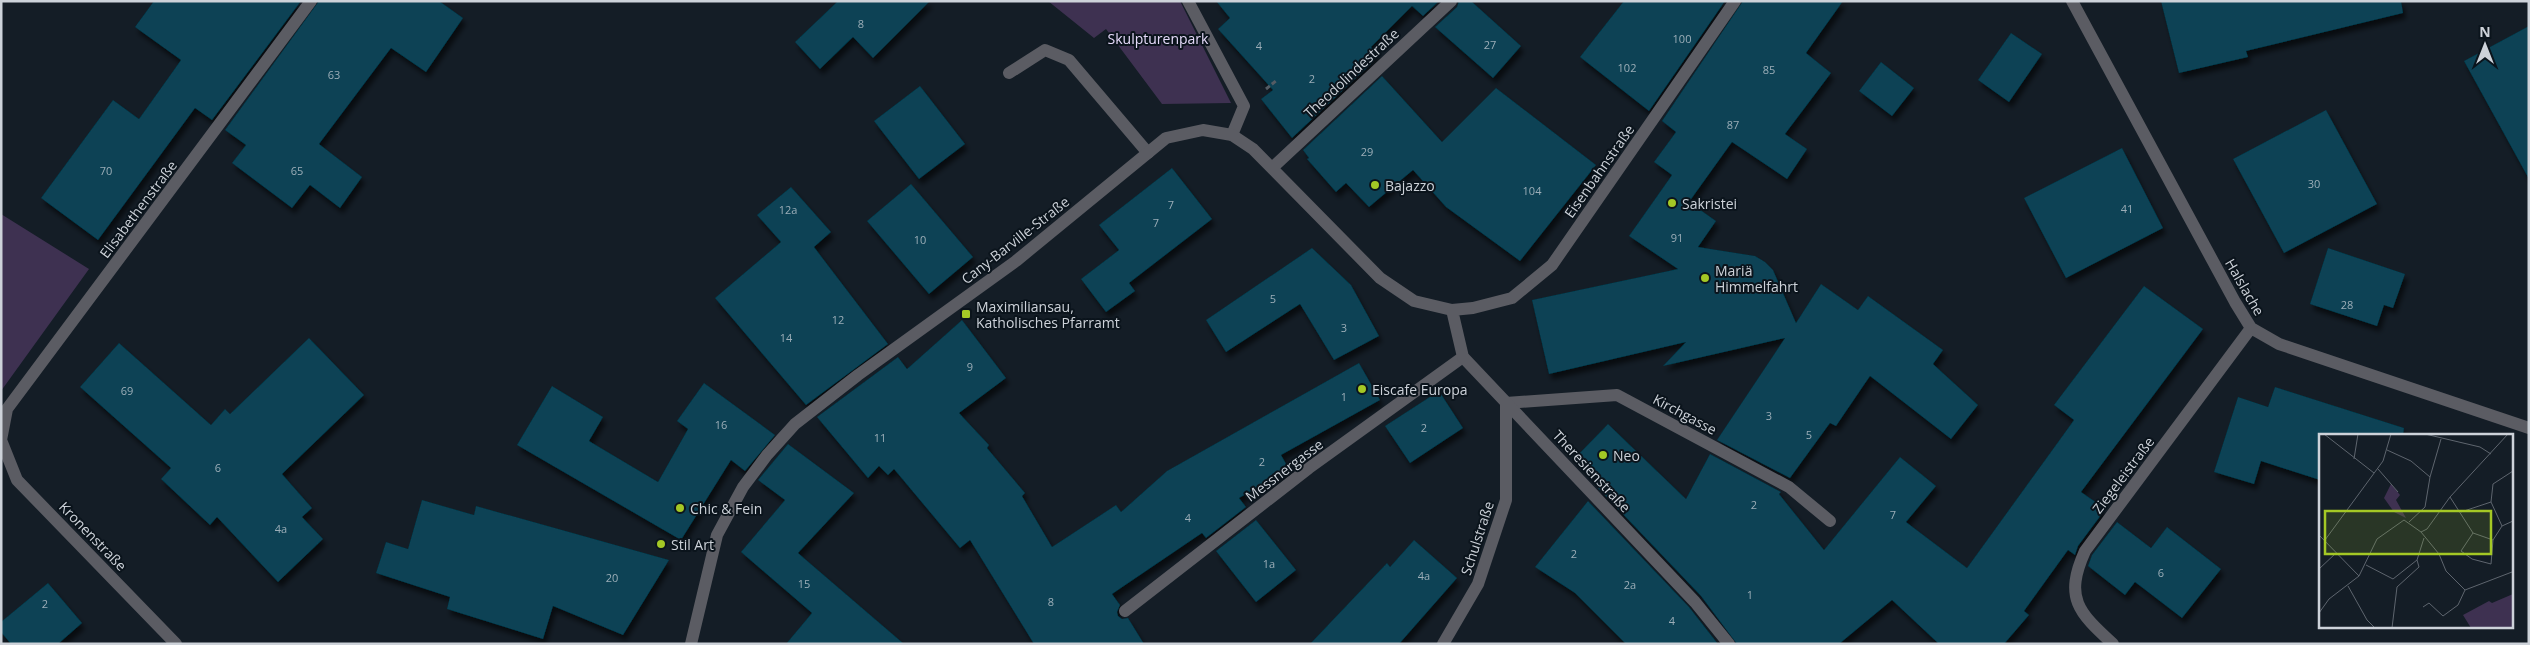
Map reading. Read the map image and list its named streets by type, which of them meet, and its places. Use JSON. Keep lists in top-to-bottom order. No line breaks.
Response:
{"streets":{"street":["Theodolindestraße","Eisenbahnstraße","Elisabethenstraße","Cany-Barville-Straße","Halslache","Kirchgasse","Messnergasse","Theresienstraße","Ziegeleistraße","Kronenstraße","Schulstraße"]},"crossings":[["Theodolindestraße","Cany-Barville-Straße"],["Eisenbahnstraße","Cany-Barville-Straße"],["Eisenbahnstraße","Theresienstraße"],["Elisabethenstraße","Kronenstraße"],["Cany-Barville-Straße","Theresienstraße"],["Halslache","Ziegeleistraße"],["Kirchgasse","Theresienstraße"],["Kirchgasse","Schulstraße"],["Messnergasse","Theresienstraße"],["Theresienstraße","Schulstraße"]],"parks":["Skulpturenpark"],"places":{"other":["Bajazzo","Sakristei","Mariä Himmelfahrt","Eiscafe Europa","Neo","Chic & Fein","Stil Art"],"transit":["Maximiliansau, Katholisches Pfarramt"]},"house_numbers":["8","100","27","4","102","85","63","2","87","29","70","65","30","104","7","41","12a","7","91","10","5","28","12","3","14","9","69","1","3","16","2","5","11","2","6","2","7","4","4a","2","1a","6","4a","20","15","2a","1","8","2","4"],"north":"top"}
